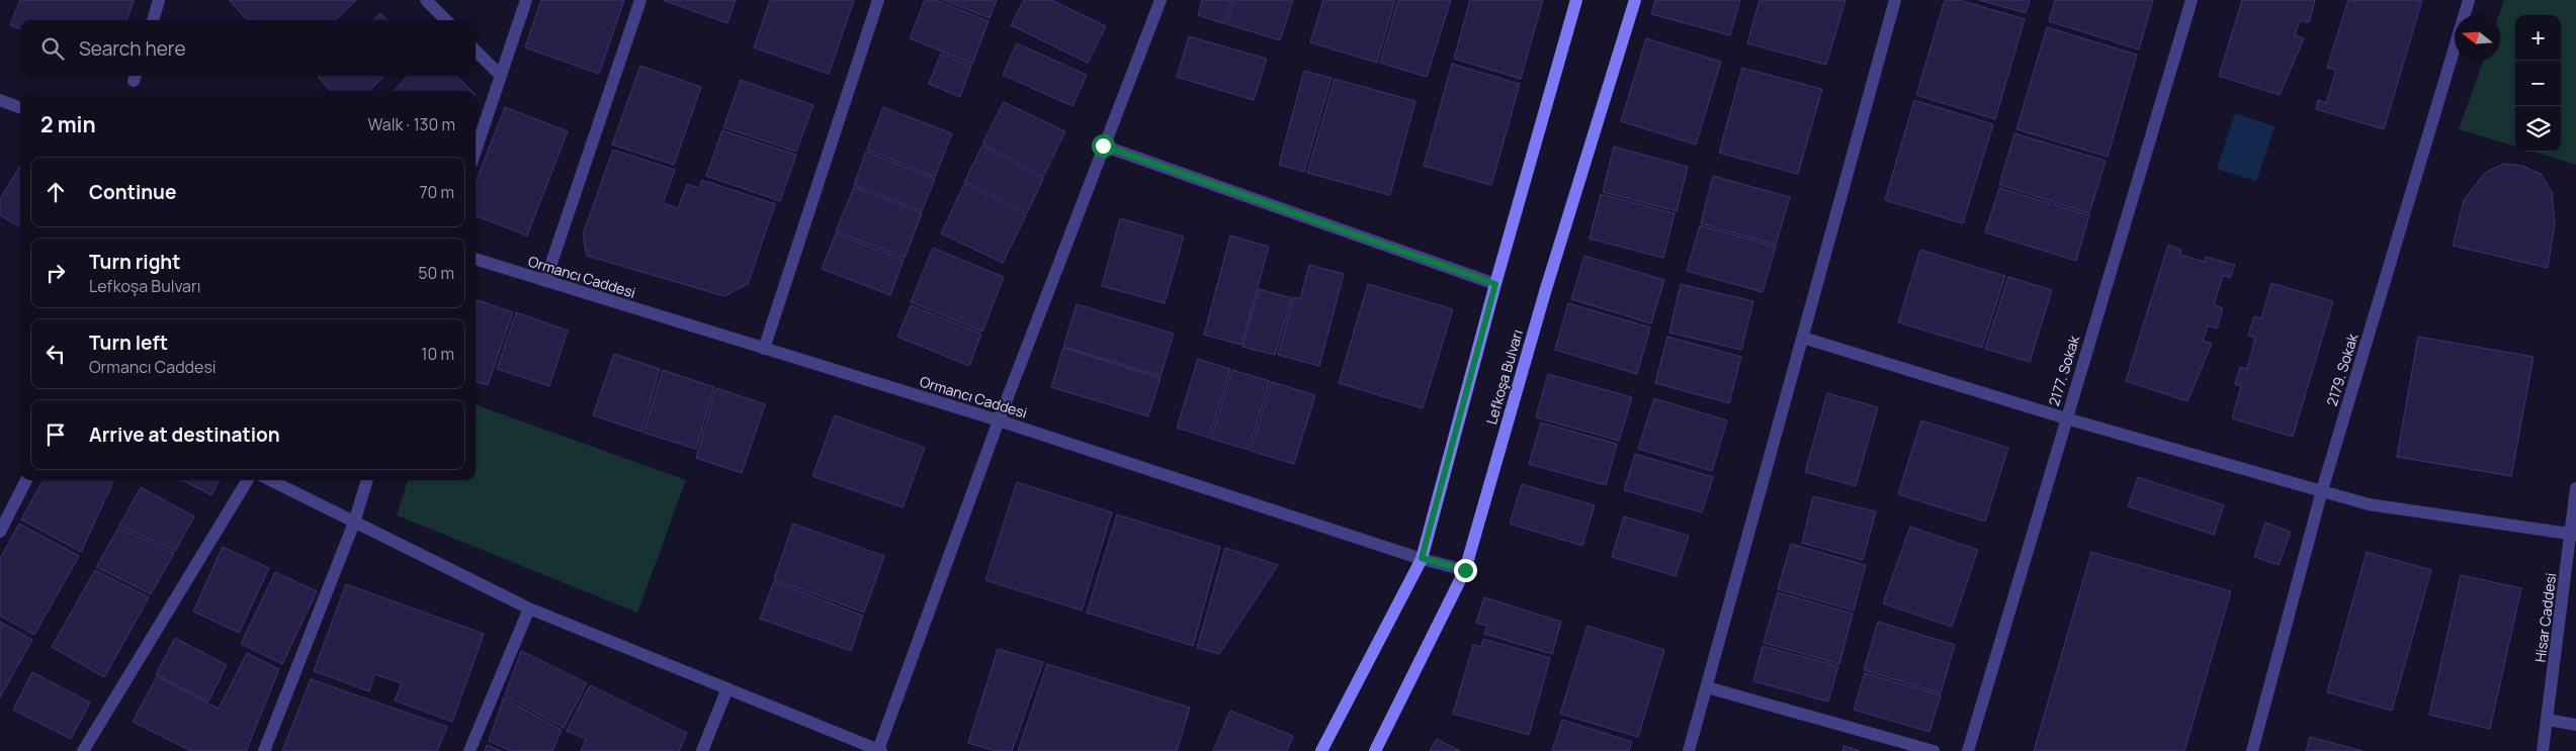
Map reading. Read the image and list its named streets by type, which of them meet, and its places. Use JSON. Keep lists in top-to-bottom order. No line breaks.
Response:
{"streets":{"main road":["Lefkoşa Bulvarı"],"street":["Ormancı Caddesi","2179. Sokak","2177. Sokak","Hisar Caddesi"]},"crossings":[["Ormancı Caddesi","Lefkoşa Bulvarı"]],"north":"left","page":{"map_buttons":["+","−"],"search":"Search here","heading":["2 min","Walk · 130 m"],"list":[["Continue","70 m"],["Turn right","Lefkoşa Bulvarı","50 m"],["Turn left","Ormancı Caddesi","10 m"],"Arrive at destination"]}}
